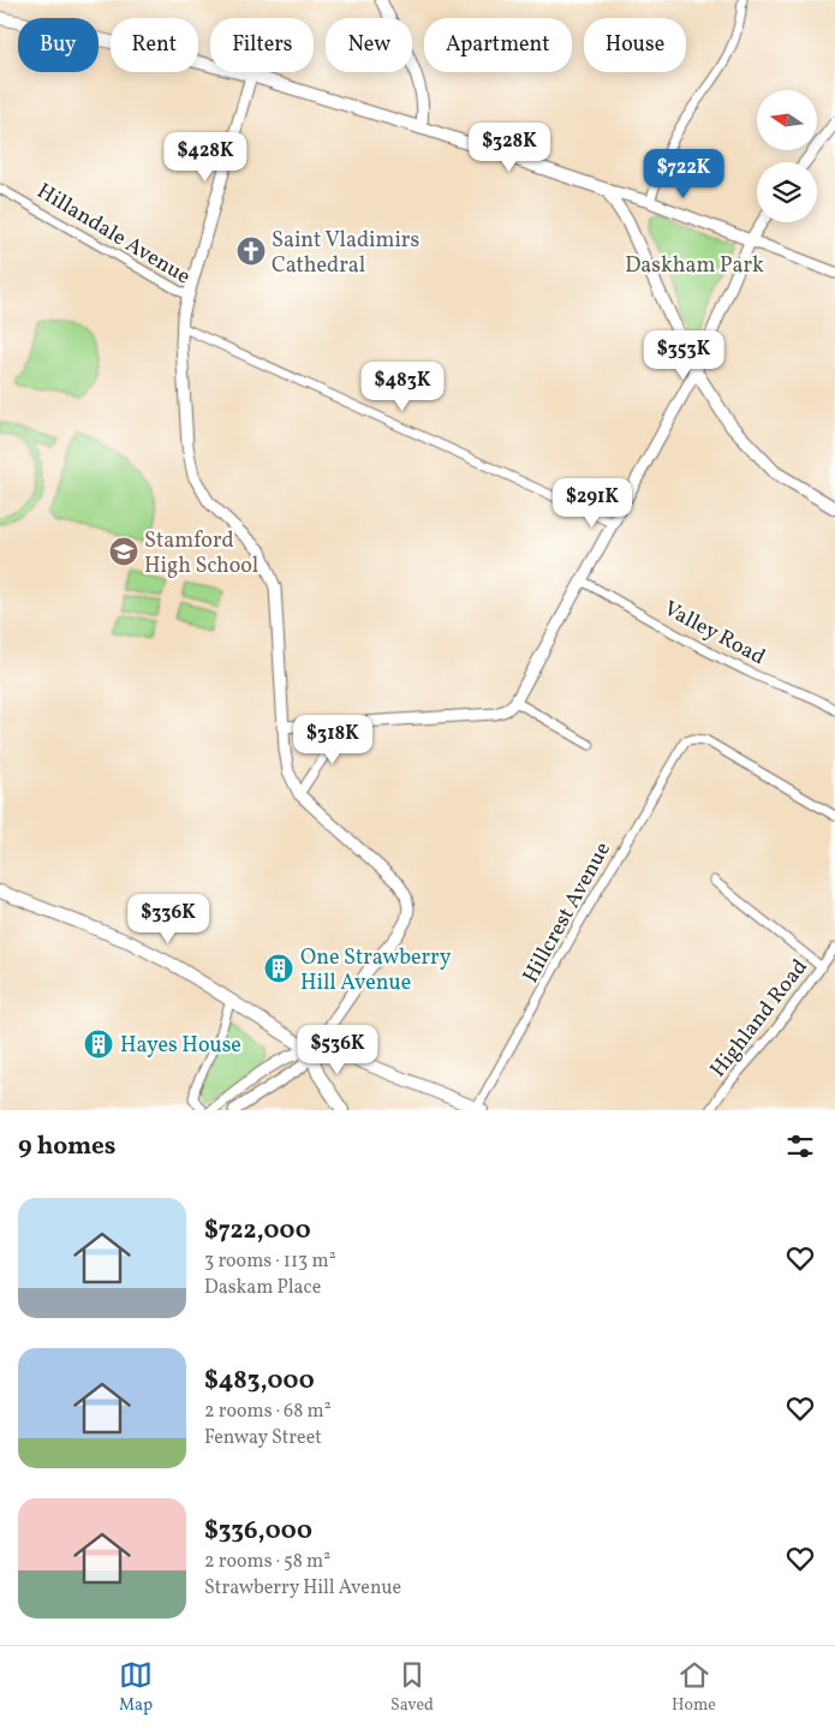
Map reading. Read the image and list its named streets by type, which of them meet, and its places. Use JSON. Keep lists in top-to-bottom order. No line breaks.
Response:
{"streets":{"street":["Hillandale Avenue","Valley Road","Hillcrest Avenue","Highland Road"]},"parks":["Daskham Park"],"places":{"church":["Saint Vladimirs Cathedral"],"school or university":["Stamford High School"],"building":["One Strawberry Hill Avenue","Hayes House"]},"north":"left","page":{"chip":["Buy","Rent","Filters","New","Apartment","House"],"price":["$328K","$428K","$722K","$353K","$483K","$291K","$318K","$336K","$536K"],"heading":"9 homes","list":[{"name":"$722,000","note":"3 rooms · 113 m² · Daskam Place"},{"name":"$483,000","note":"2 rooms · 68 m² · Fenway Street"},{"name":"$336,000","note":"2 rooms · 58 m² · Strawberry Hill Avenue"}],"tabs":["Map","Saved","Home"]}}
